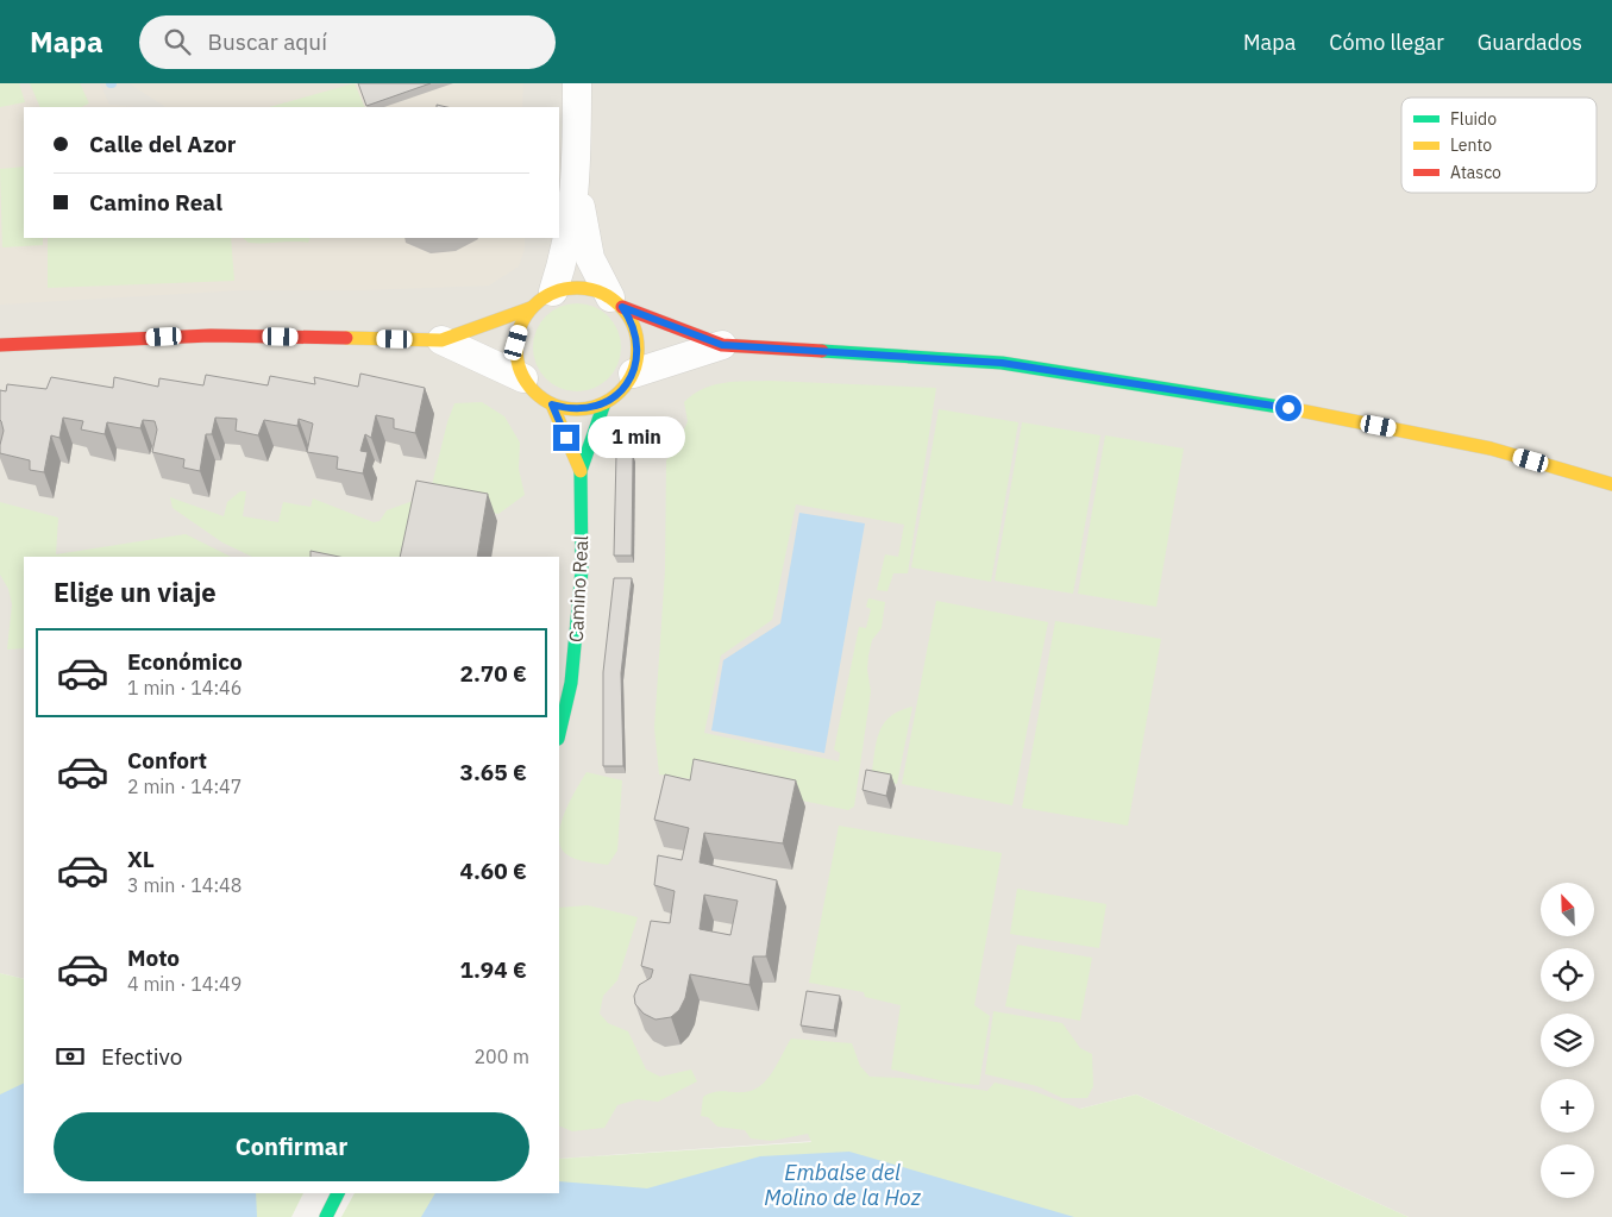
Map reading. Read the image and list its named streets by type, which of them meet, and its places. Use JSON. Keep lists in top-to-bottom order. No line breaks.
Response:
{"streets":{"street":["Camino Real"]},"water":["Embalse del Molino de la Hoz"],"legend":["Fluido","Lento","Atasco"],"north":"top left","page":{"header":"Mapa","search":"Buscar aquí","nav":["Mapa","Cómo llegar","Guardados"],"banner":["Calle del Azor","Camino Real"],"bubble":"1 min","heading":"Elige un viaje","list":[{"name":"Económico","note":"1 min · 14:46","value":"2.70 €"},{"name":"Confort","note":"2 min · 14:47","value":"3.65 €"},{"name":"XL","note":"3 min · 14:48","value":"4.60 €"},{"name":"Moto","note":"4 min · 14:49","value":"1.94 €"}],"map_buttons":["+","−"],"pay":["Efectivo","200 m"],"buttons":"Confirmar"}}
